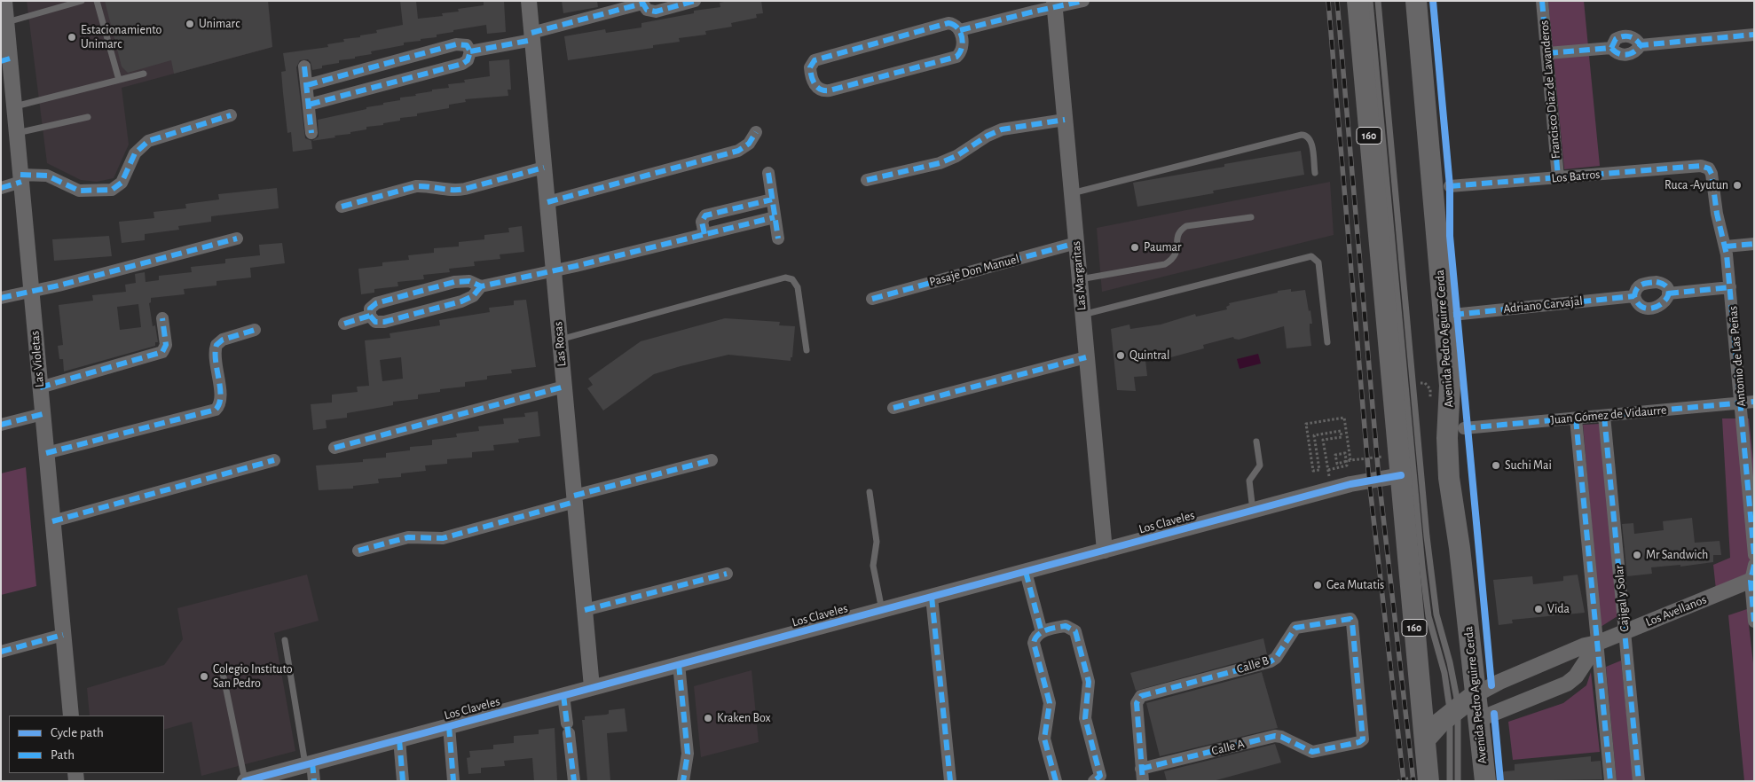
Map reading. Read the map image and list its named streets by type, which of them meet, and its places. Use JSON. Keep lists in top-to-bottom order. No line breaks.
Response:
{"streets":{"highway":["160","Avenida Pedro Aguirre Cerda"],"street":["Francisco Diaz de Lavanderos","Los Batros","Pasaje Don Manuel","Las Margaritas","Adriano Carvajal","Las Rosas","Antonio de Las Peñas","Las Violetas","Juan Gómez de Vidaurre","Los Claveles","Cajigal y Solar","Los Avellanos","Calle B","Calle A"]},"crossings":[["Francisco Diaz de Lavanderos","Los Batros"],["160","Los Claveles"],["Los Batros","Antonio de Las Peñas"],["Pasaje Don Manuel","Las Margaritas"],["Las Margaritas","Los Claveles"],["Avenida Pedro Aguirre Cerda","Los Avellanos"],["Las Rosas","Los Claveles"],["Antonio de Las Peñas","Juan Gómez de Vidaurre"],["Juan Gómez de Vidaurre","Cajigal y Solar"],["Cajigal y Solar","Los Avellanos"],["Calle B","Calle A"]],"places":["Unimarc","Estacionamiento Unimarc","Ruca -Ayutun","Paumar","Quintral","Suchi Mai","Mr Sandwich","Gea Mutatis","Vida","Colegio Instituto San Pedro","Kraken Box"],"legend":["Cycle path","Path"]}
